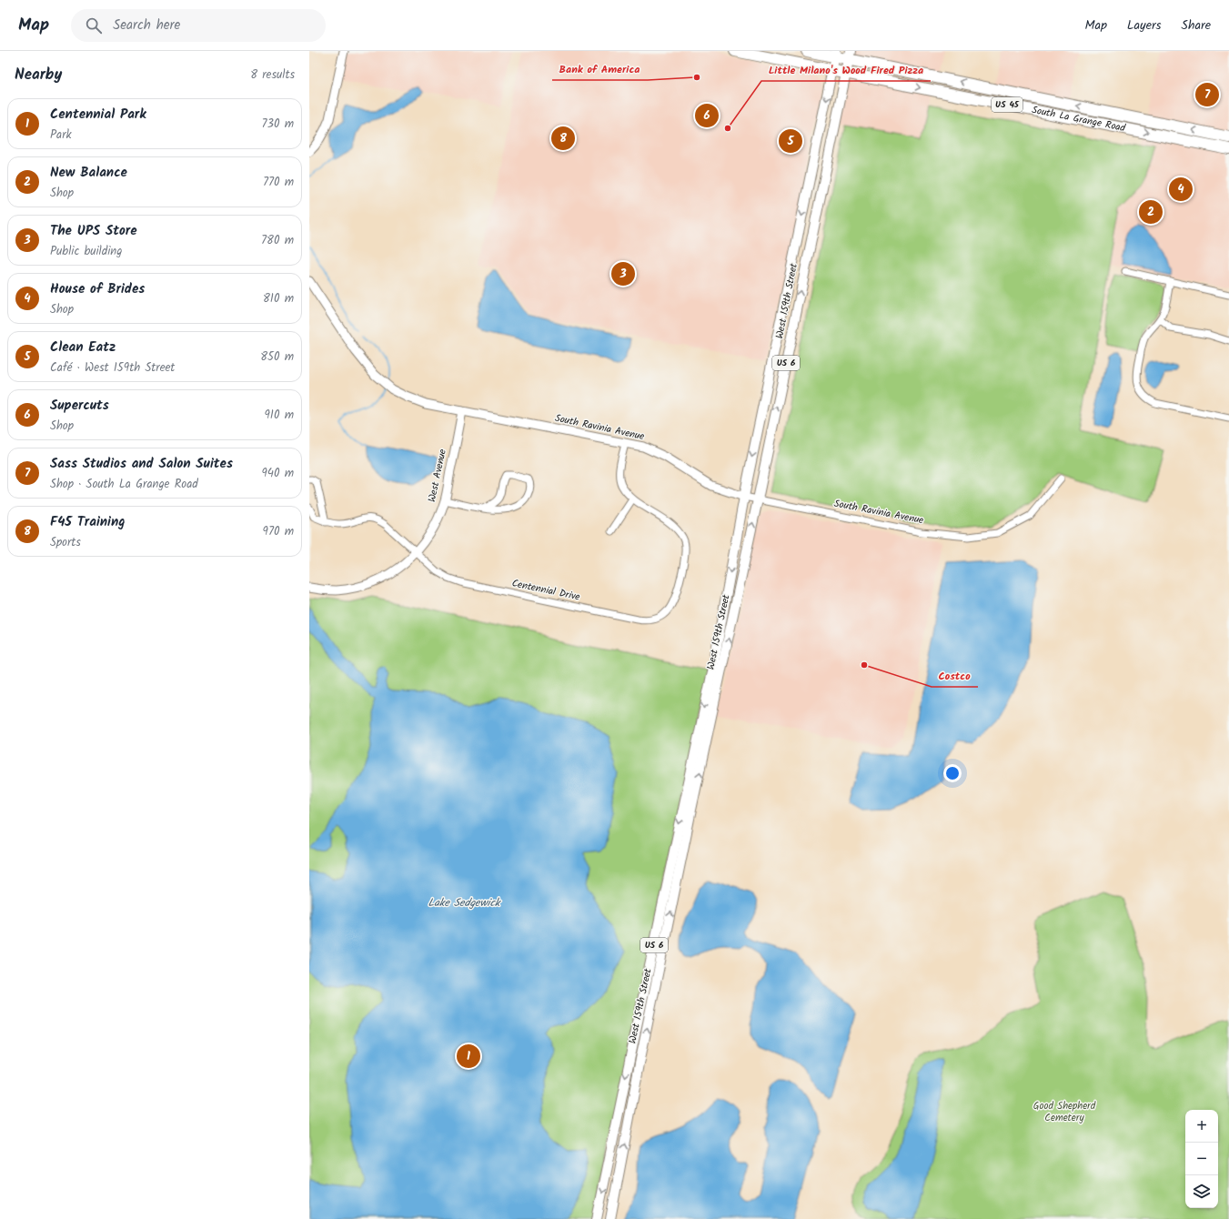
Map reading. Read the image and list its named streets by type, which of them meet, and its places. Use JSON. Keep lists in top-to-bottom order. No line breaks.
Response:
{"streets":{"highway":["US 45","South La Grange Road"],"main road":["West 159th Street","US 6"],"street":["South Ravinia Avenue","West Avenue","Centennial Drive"]},"crossings":[["South La Grange Road","West 159th Street"],["West 159th Street","South Ravinia Avenue"],["South Ravinia Avenue","West Avenue"],["West Avenue","Centennial Drive"]],"water":["Lake Sedgewick"],"parks":["Good Shepherd Cemetery"],"places":["Bank of America","Little Milano's Wood Fired Pizza","Costco"],"page":{"header":"Map","search":"Search here","nav":["Map","Layers","Share"],"heading":["Nearby","8 results"],"pins":["7","6","8","5","4","2","3","1"],"list":[{"mark":"1","name":"Centennial Park","note":"Park","value":"730 m"},{"mark":"2","name":"New Balance","note":"Shop","value":"770 m"},{"mark":"3","name":"The UPS Store","note":"Public building","value":"780 m"},{"mark":"4","name":"House of Brides","note":"Shop","value":"810 m"},{"mark":"5","name":"Clean Eatz","note":"Café · West 159th Street","value":"850 m"},{"mark":"6","name":"Supercuts","note":"Shop","value":"910 m"},{"mark":"7","name":"Sass Studios and Salon Suites","note":"Shop · South La Grange Road","value":"940 m"},{"mark":"8","name":"F45 Training","note":"Sports","value":"970 m"}],"map_buttons":["+","−"]}}
